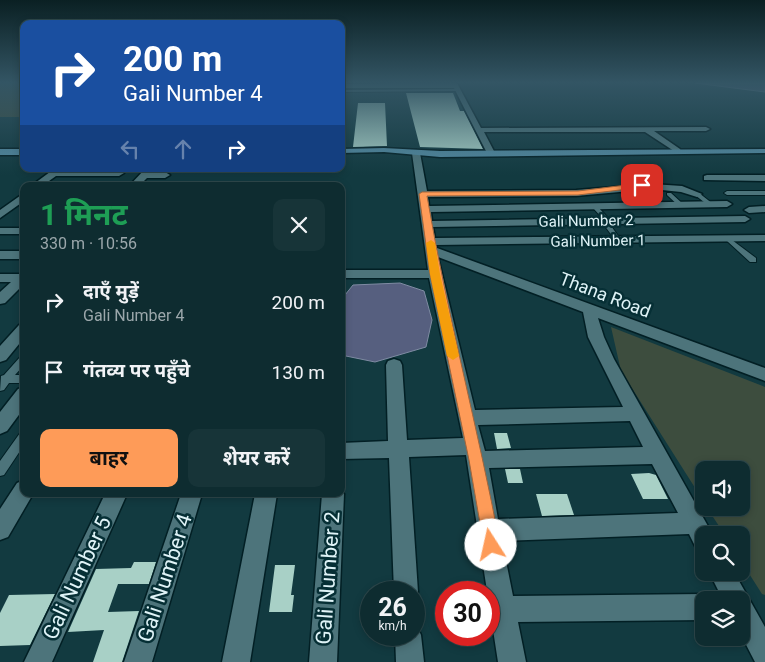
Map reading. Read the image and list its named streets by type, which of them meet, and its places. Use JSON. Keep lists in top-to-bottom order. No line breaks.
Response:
{"streets":{"street":["Gali Number 2","Gali Number 1","Thana Road","Gali Number 5","Gali Number 4"]},"crossings":[["Gali Number 1","Thana Road"]],"page":{"turn":["200 m","Gali Number 4"],"heading":["1 मिनट","330 m · 10:56"],"list":[{"name":"दाएँ मुड़ें","note":"Gali Number 4","value":"200 m"},{"name":"गंतव्य पर पहुँचे","value":"130 m"}],"buttons":["बाहर","शेयर करें"],"speed":"26 km/h","limit":"30"}}
